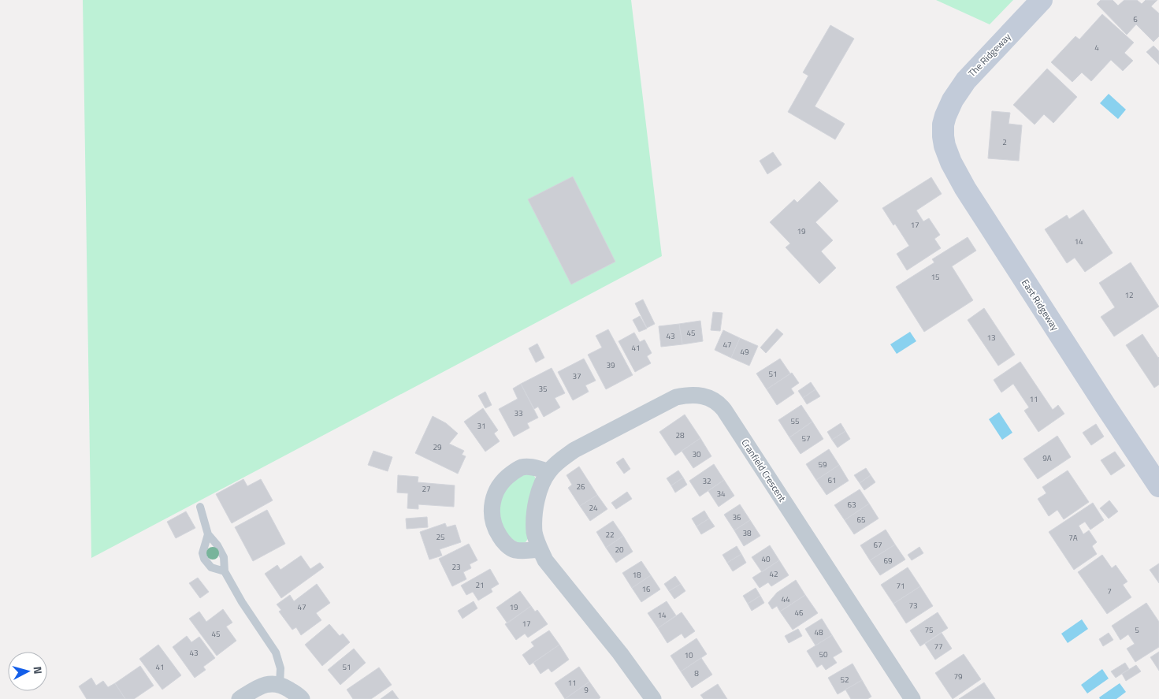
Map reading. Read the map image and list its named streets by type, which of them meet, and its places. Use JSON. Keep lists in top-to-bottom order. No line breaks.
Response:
{"streets":{"street":["The Ridgeway","East Ridgeway","Cranfield Crescent"]},"crossings":[["The Ridgeway","East Ridgeway"]],"house_numbers":["6","4","2","17","19","14","15","12","45","43","13","47","41","49","39","51","37","35","11","33","55","31","28","57","29","30","9A","59","61","32","26","27","34","63","24","36","65","38","22","25","7A","67","20","40","69","23","42","18","21","71","16","7","44","73","47","19","46","14","17","75","5","48","45","77","43","50","10","41","51","8","79","52","11","9"],"north":"right"}
